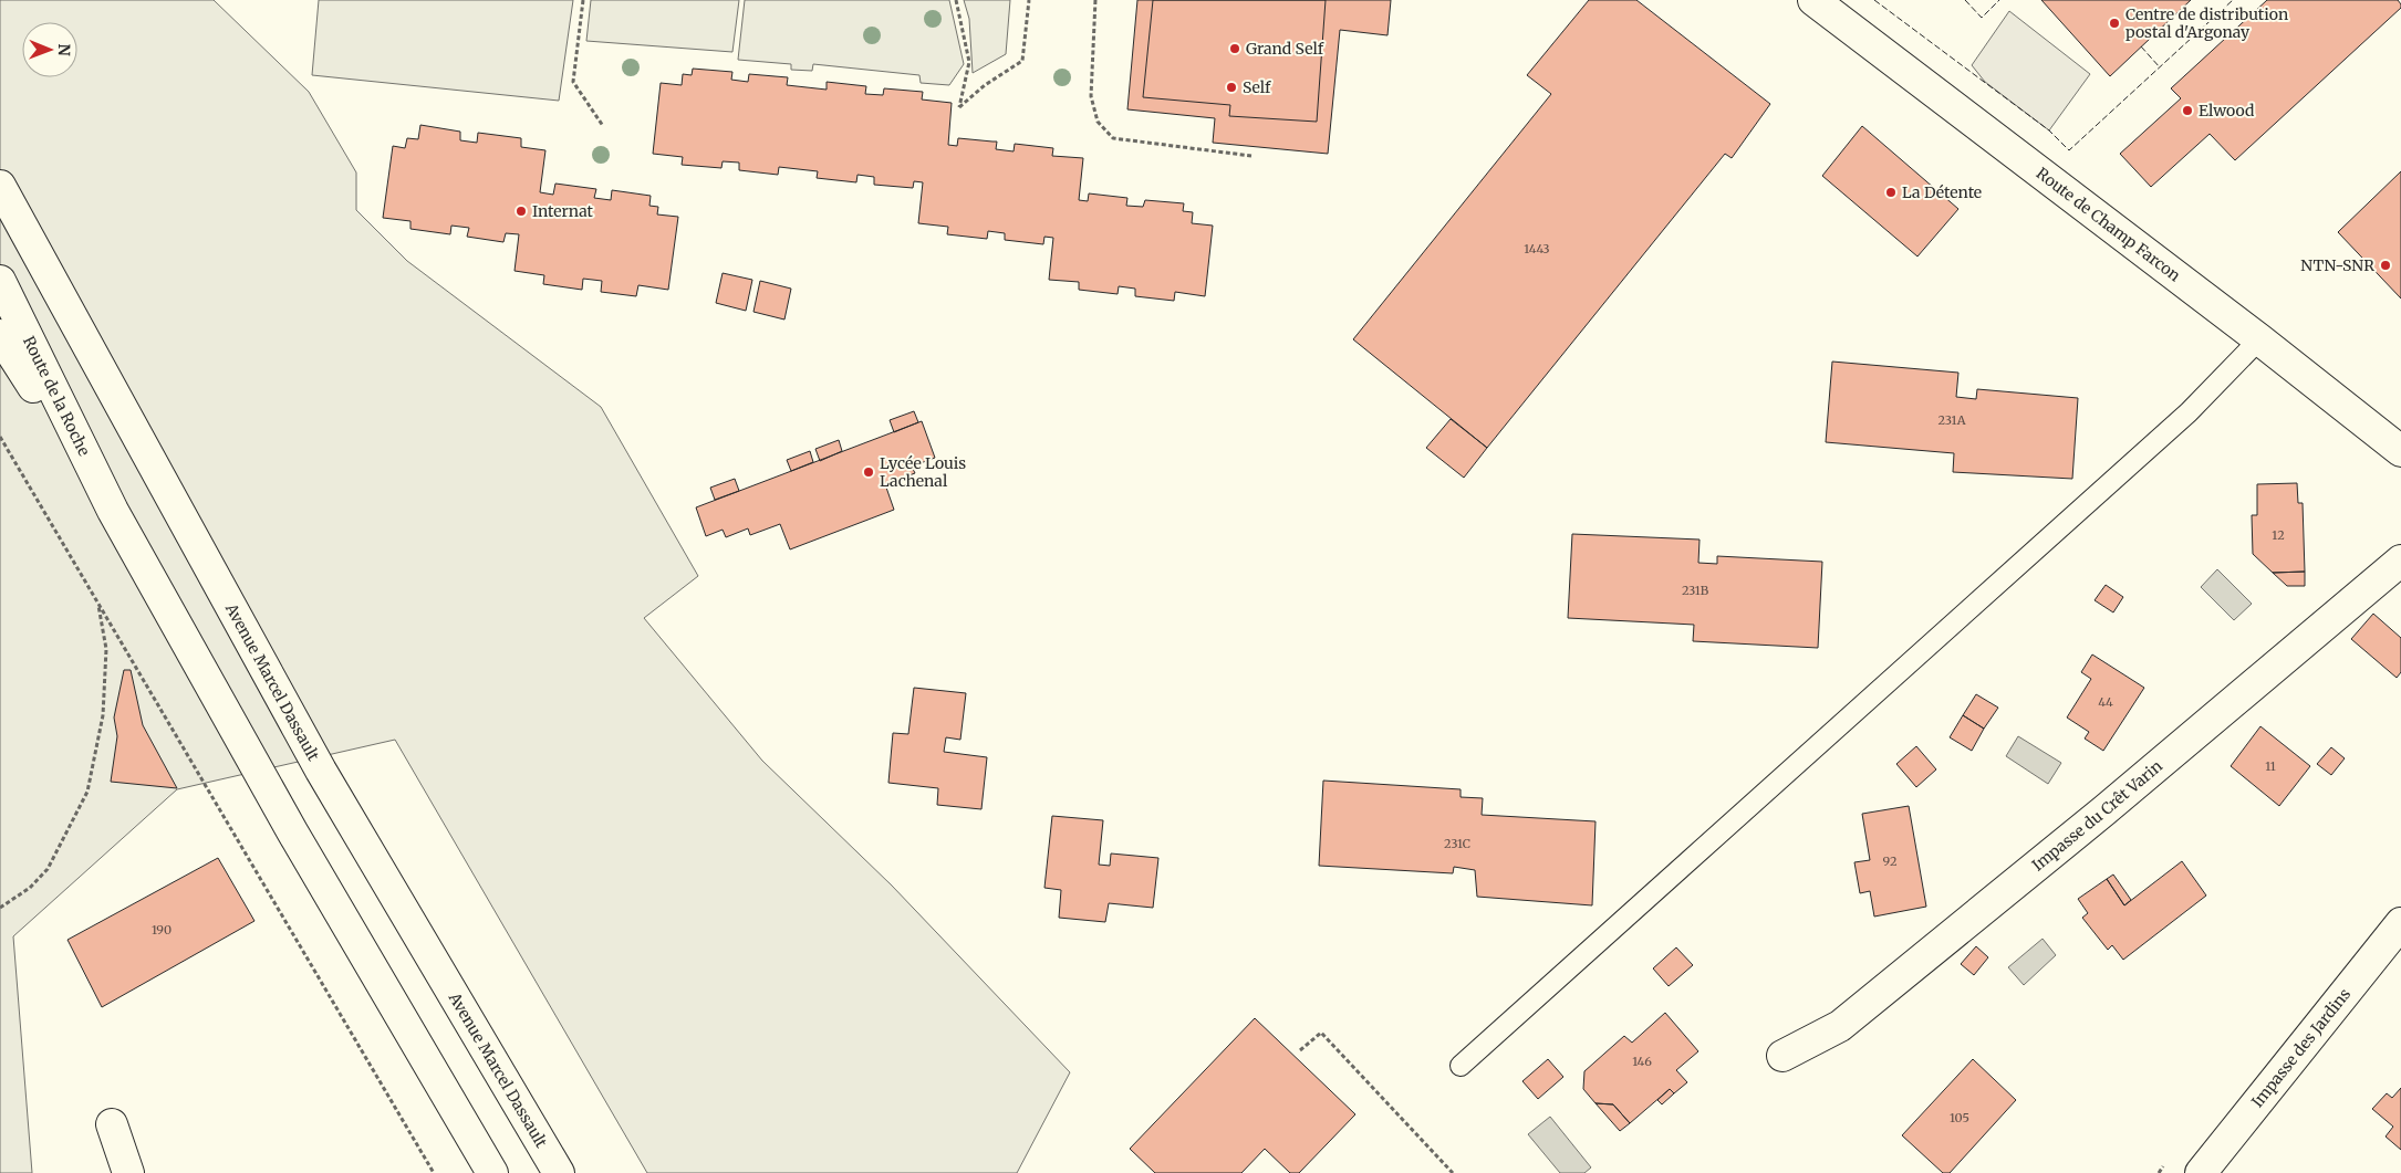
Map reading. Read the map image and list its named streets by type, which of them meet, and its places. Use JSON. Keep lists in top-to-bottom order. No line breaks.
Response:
{"streets":{"main road":["Route de Champ Farcon","Route de la Roche","Avenue Marcel Dassault","Impasse du Crêt Varin","Impasse des Jardins"]},"places":["Centre de distribution postal d'Argonay","Grand Self","Self","Elwood","La Détente","Internat","NTN-SNR","Lycée Louis Lachenal"],"house_numbers":["1443","231A","12","231B","44","11","231C","92","190","146","105"],"north":"right"}
